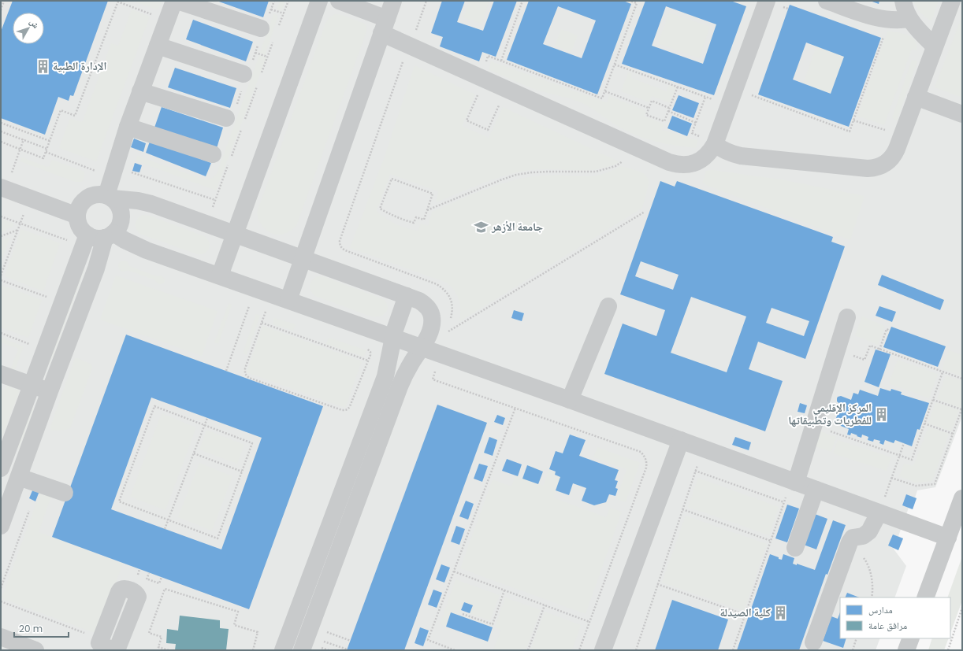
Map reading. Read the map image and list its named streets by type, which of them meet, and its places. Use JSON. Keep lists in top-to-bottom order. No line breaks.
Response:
{"places":{"building":["الإدارة الطبية","المركز الإقليمي للفطريات وتطبيقاتها","كلية الصيدلة"],"school or university":["جامعة الأزهر"]},"legend":["مدارس","مرافق عامة"],"scale_bar":"20 m","north":"top right"}
